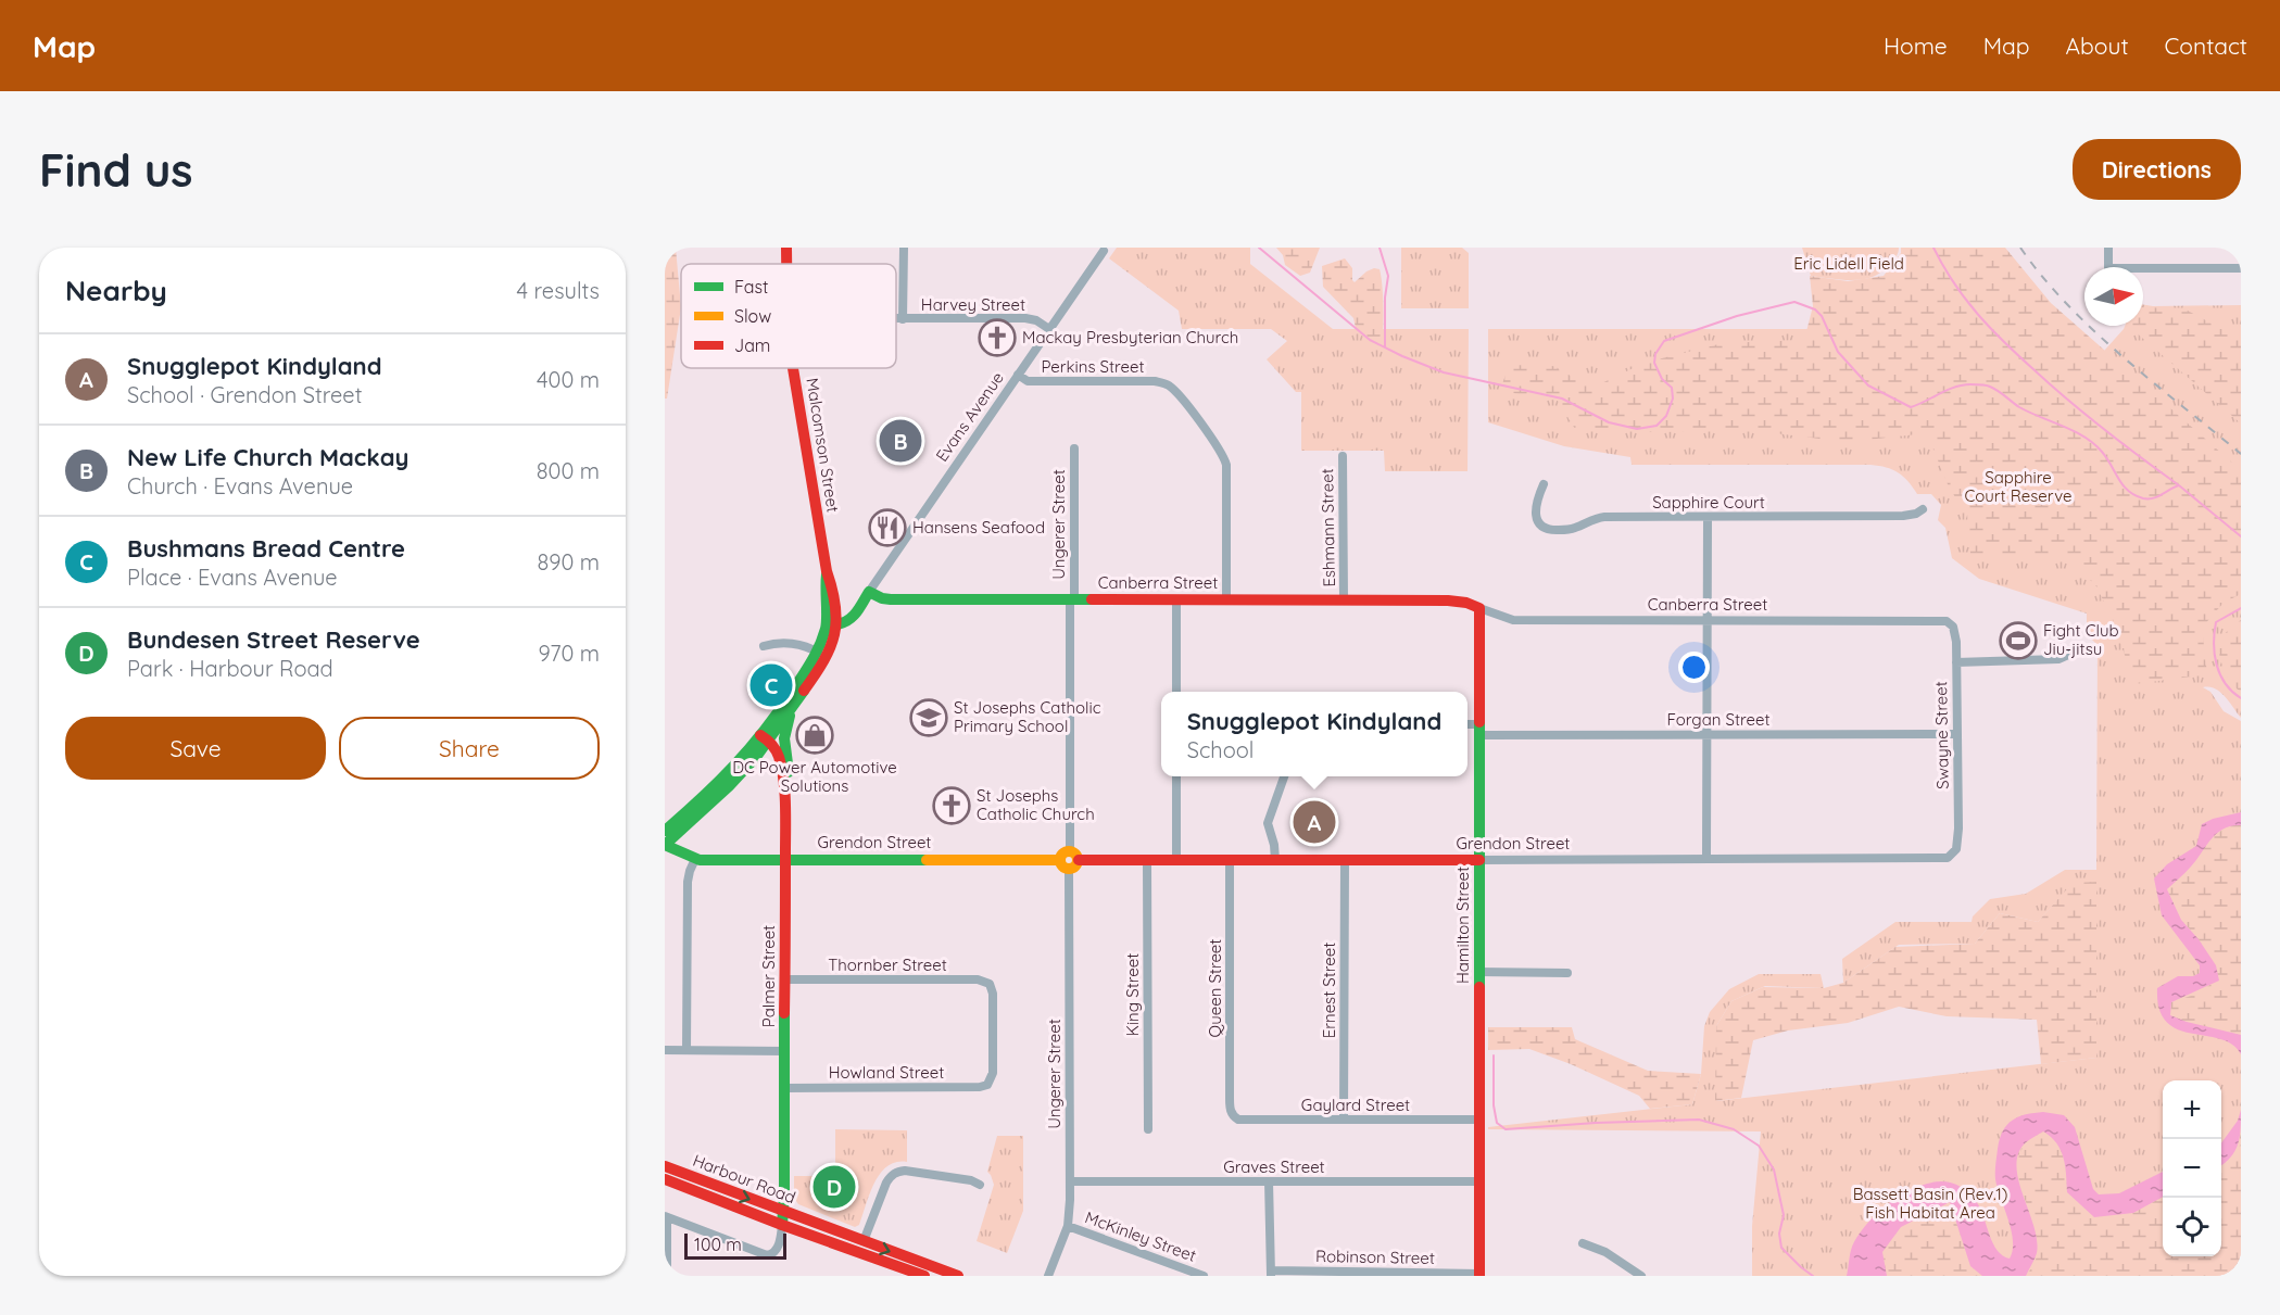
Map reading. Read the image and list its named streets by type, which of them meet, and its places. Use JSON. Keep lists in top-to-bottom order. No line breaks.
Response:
{"streets":{"street":["Harvey Street","Perkins Street","Evans Avenue","Malcomson Street","Sapphire Court","Ungerer Street","Eshmann Street","Canberra Street","Forgan Street","Swayne Street","Grendon Street","Hamilton Street","Thornber Street","Palmer Street","Queen Street","Ernest Street","King Street","Howland Street","Gaylard Street","Graves Street","Harbour Road","McKinley Street","Robinson Street"]},"crossings":[["Harvey Street","Evans Avenue"],["Perkins Street","Evans Avenue"],["Perkins Street","Canberra Street"],["Evans Avenue","Canberra Street"],["Ungerer Street","Canberra Street"],["Ungerer Street","Grendon Street"],["Ungerer Street","Graves Street"],["Ungerer Street","McKinley Street"],["Eshmann Street","Canberra Street"],["Canberra Street","Swayne Street"],["Canberra Street","Hamilton Street"],["Forgan Street","Swayne Street"],["Forgan Street","Hamilton Street"],["Swayne Street","Grendon Street"],["Grendon Street","Hamilton Street"],["Grendon Street","Palmer Street"],["Grendon Street","Queen Street"],["Grendon Street","Ernest Street"],["Grendon Street","King Street"],["Hamilton Street","Gaylard Street"],["Hamilton Street","Graves Street"],["Hamilton Street","Robinson Street"],["Thornber Street","Palmer Street"],["Thornber Street","Howland Street"],["Palmer Street","Howland Street"],["Palmer Street","Harbour Road"],["Queen Street","Gaylard Street"],["Ernest Street","Gaylard Street"]],"parks":["Eric Lidell Field","Sapphire Court Reserve","Bassett Basin (Rev.1) Fish Habitat Area"],"places":{"church":["Mackay Presbyterian Church","St Josephs Catholic Church"],"restaurant":["Hansens Seafood"],"sports":["Fight Club Jiu-jitsu"],"school or university":["St Josephs Catholic Primary School"],"shop":["DC Power Automotive Solutions"]},"legend":["Fast","Slow","Jam"],"scale_bar":"100 m","north":"right","page":{"header":"Map","nav":["Home","Map","About","Contact"],"buttons":["Directions",["Save","Share"]],"title":"Find us","heading":["Nearby","4 results"],"list":[{"mark":"A","name":"Snugglepot Kindyland","note":"School · Grendon Street","value":"400 m"},{"mark":"B","name":"New Life Church Mackay","note":"Church · Evans Avenue","value":"800 m"},{"mark":"C","name":"Bushmans Bread Centre","note":"Place · Evans Avenue","value":"890 m"},{"mark":"D","name":"Bundesen Street Reserve","note":"Park · Harbour Road","value":"970 m"}],"pins":["B","C","A","D"],"popup":["Snugglepot Kindyland","School"],"map_buttons":["+","−"],"scale":"100 m"}}
